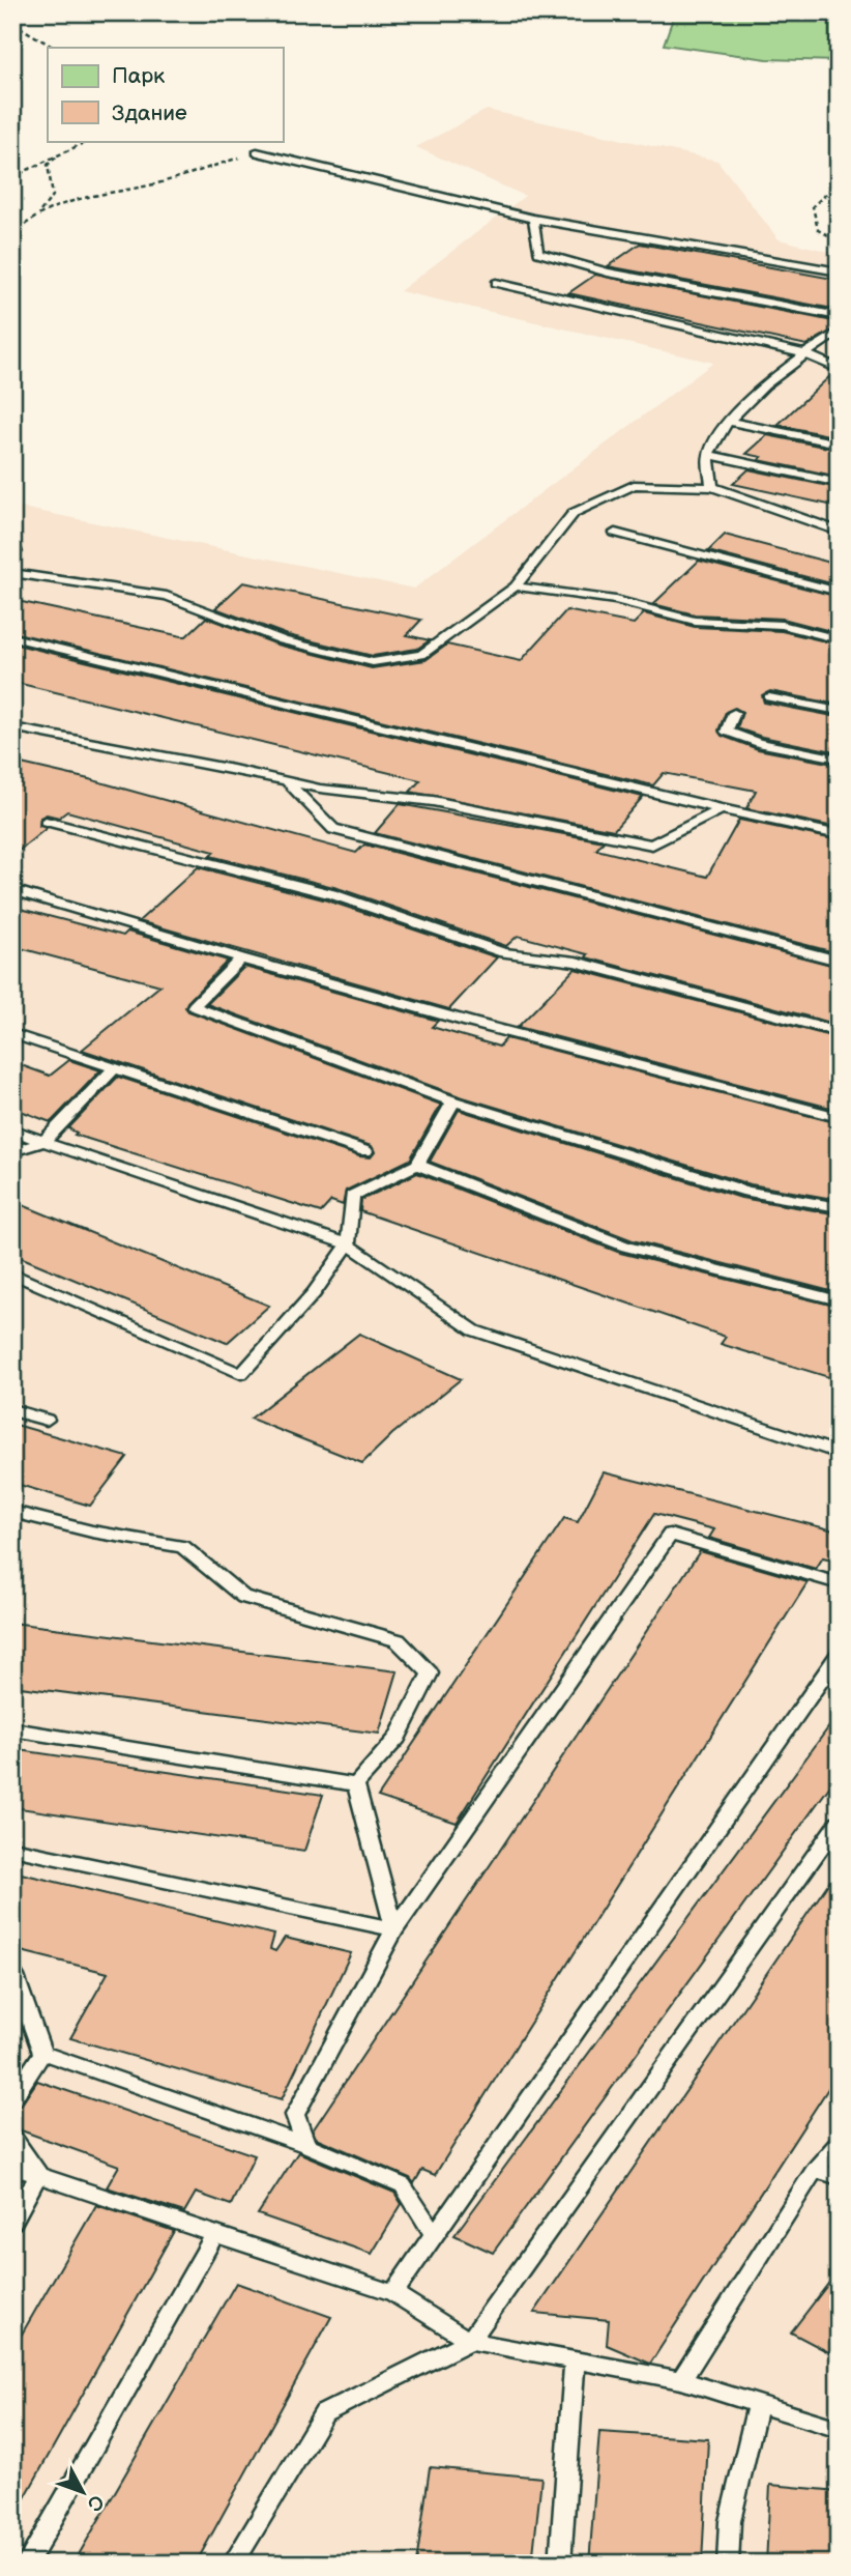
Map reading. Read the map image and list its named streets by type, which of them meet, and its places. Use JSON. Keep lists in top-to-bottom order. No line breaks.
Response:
{"legend":["Парк","Здание"],"north":"bottom right"}
